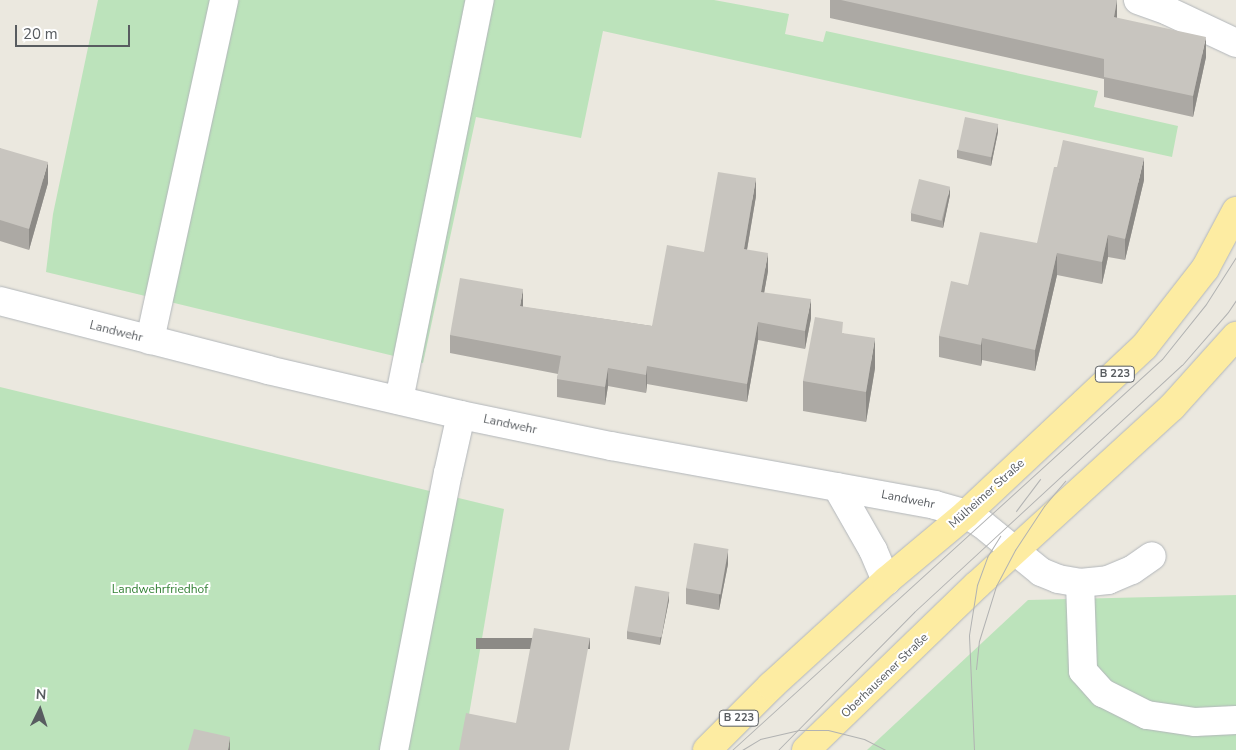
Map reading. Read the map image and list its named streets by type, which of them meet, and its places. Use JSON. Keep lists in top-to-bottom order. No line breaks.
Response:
{"streets":{"main road":["B 223","Mülheimer Straße","Oberhausener Straße"],"street":["Landwehr"]},"crossings":[["Landwehr","Mülheimer Straße"],["Landwehr","Oberhausener Straße"]],"parks":["Landwehrfriedhof"],"scale_bar":"20 m","north":"top"}
